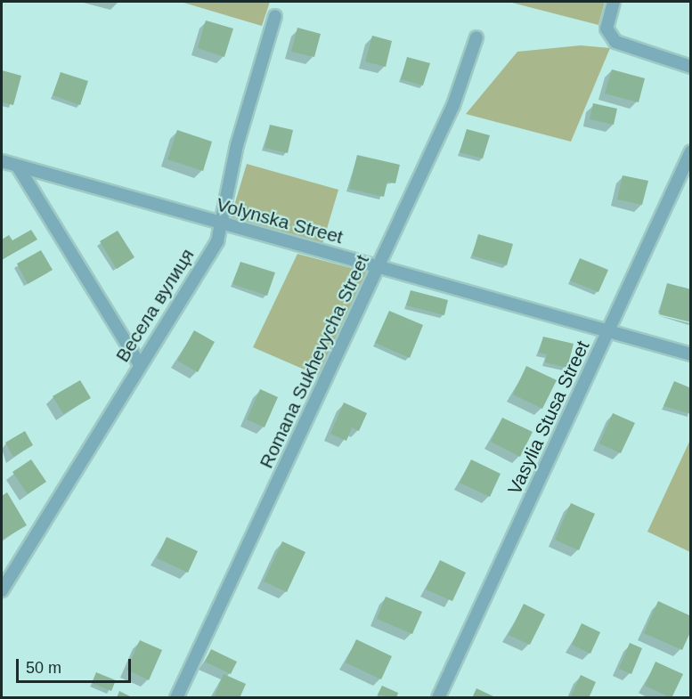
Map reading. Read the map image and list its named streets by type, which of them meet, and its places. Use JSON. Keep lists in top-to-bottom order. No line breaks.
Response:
{"streets":{"street":["Volynska Street","Весела вулиця","Romana Sukhevycha Street","Vasylia Stusa Street"]},"crossings":[["Volynska Street","Весела вулиця"],["Volynska Street","Romana Sukhevycha Street"],["Volynska Street","Vasylia Stusa Street"]],"scale_bar":"50 m"}
